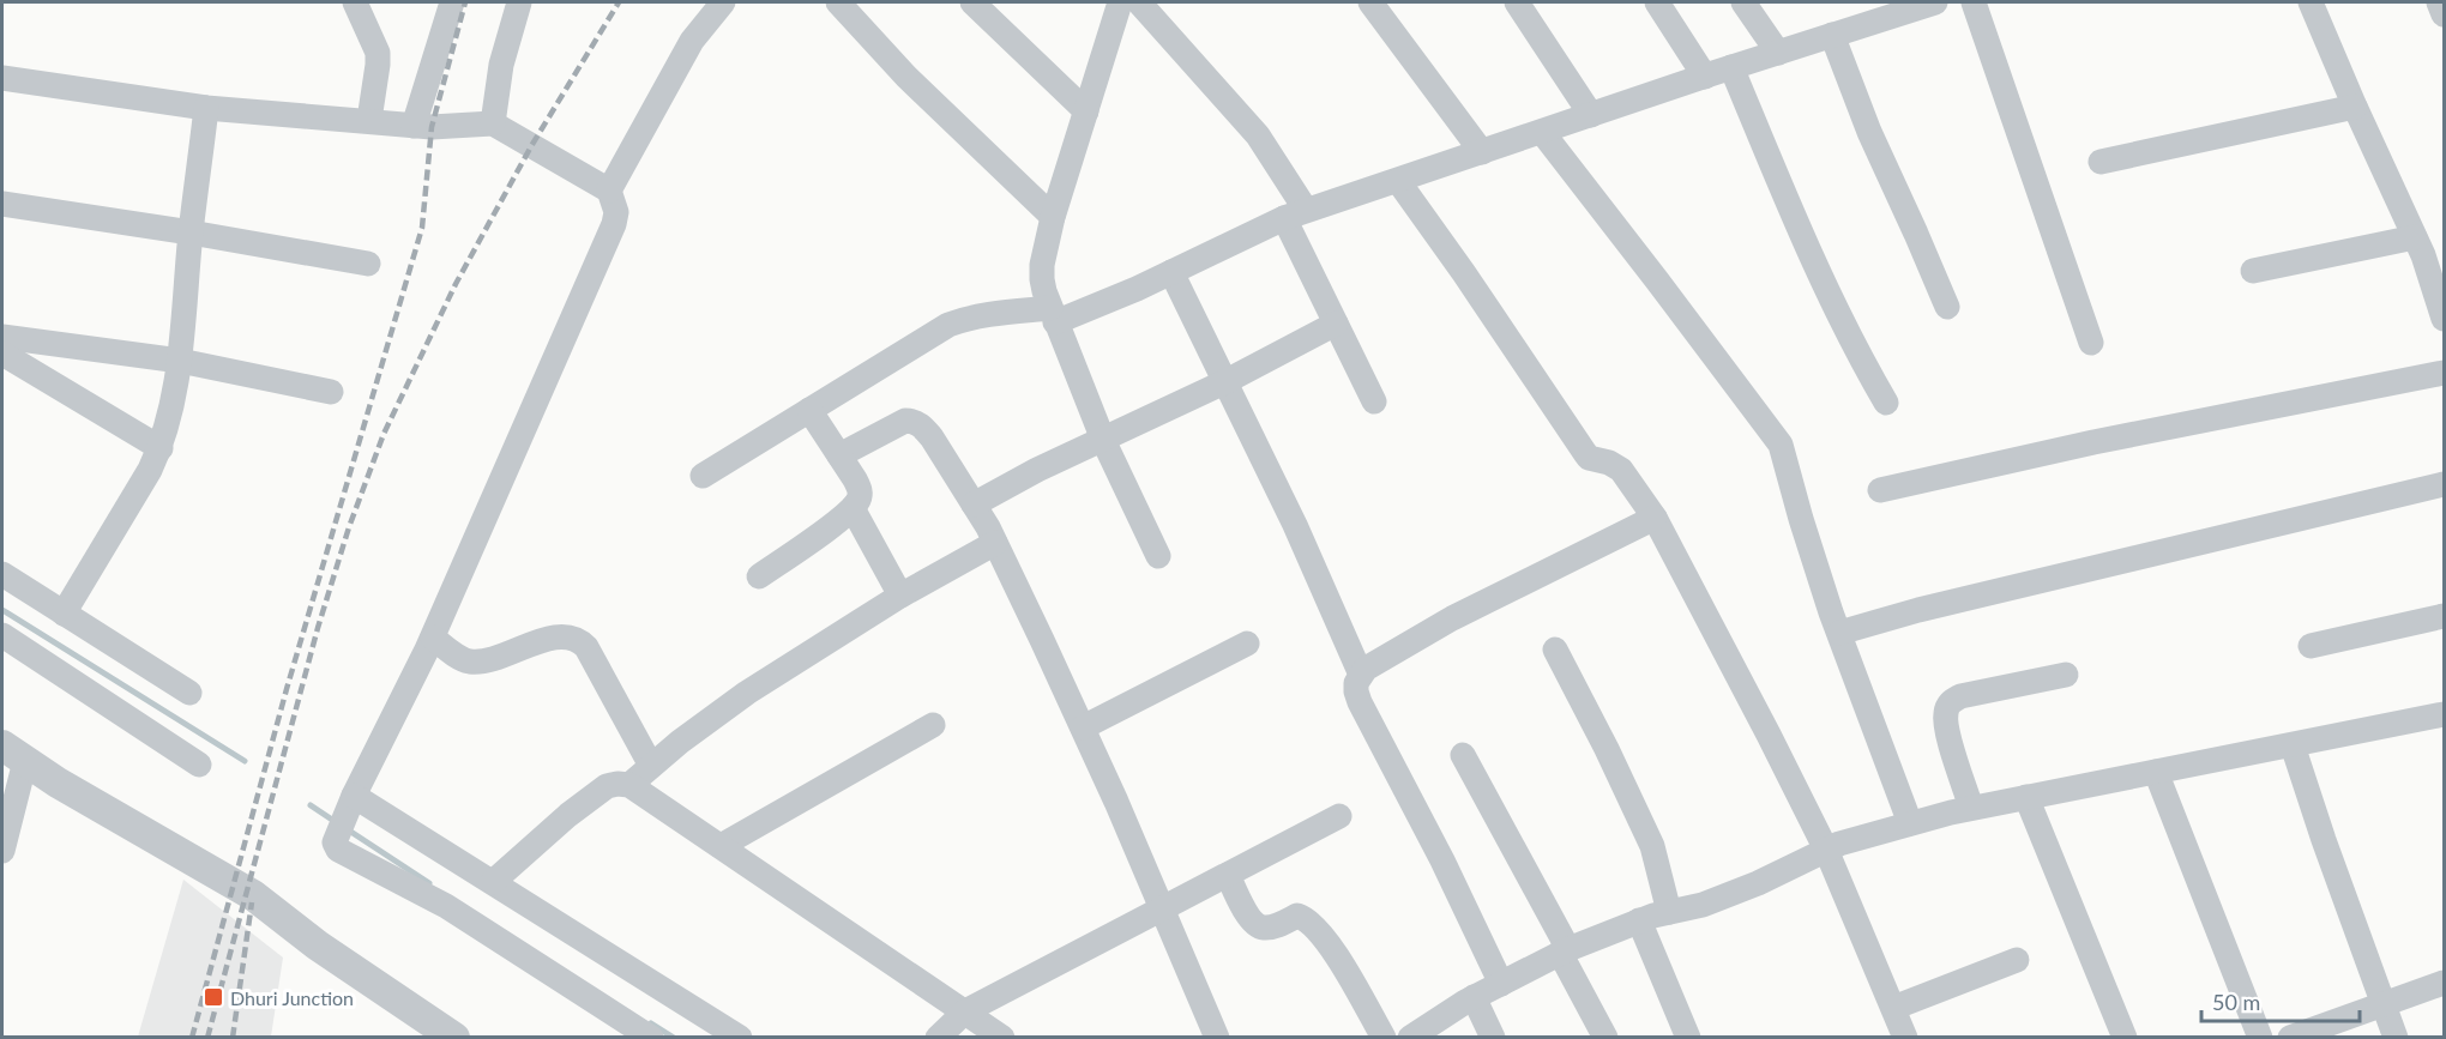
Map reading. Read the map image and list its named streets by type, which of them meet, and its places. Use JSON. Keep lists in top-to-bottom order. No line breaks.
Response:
{"places":{"transit":["Dhuri Junction"]},"scale_bar":"50 m"}
